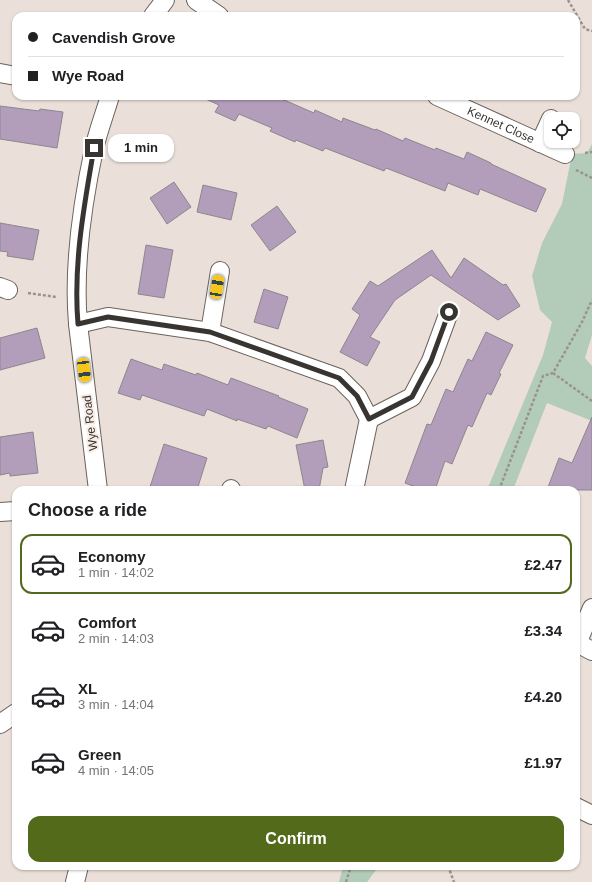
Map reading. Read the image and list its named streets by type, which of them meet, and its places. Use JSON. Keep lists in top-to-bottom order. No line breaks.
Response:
{"streets":{"street":["Kennet Close","Wye Road"]},"page":{"banner":["Cavendish Grove","Wye Road"],"bubble":"1 min","heading":"Choose a ride","list":[{"name":"Economy","note":"1 min · 14:02","value":"£2.47"},{"name":"Comfort","note":"2 min · 14:03","value":"£3.34"},{"name":"XL","note":"3 min · 14:04","value":"£4.20"},{"name":"Green","note":"4 min · 14:05","value":"£1.97"}],"buttons":"Confirm"}}
